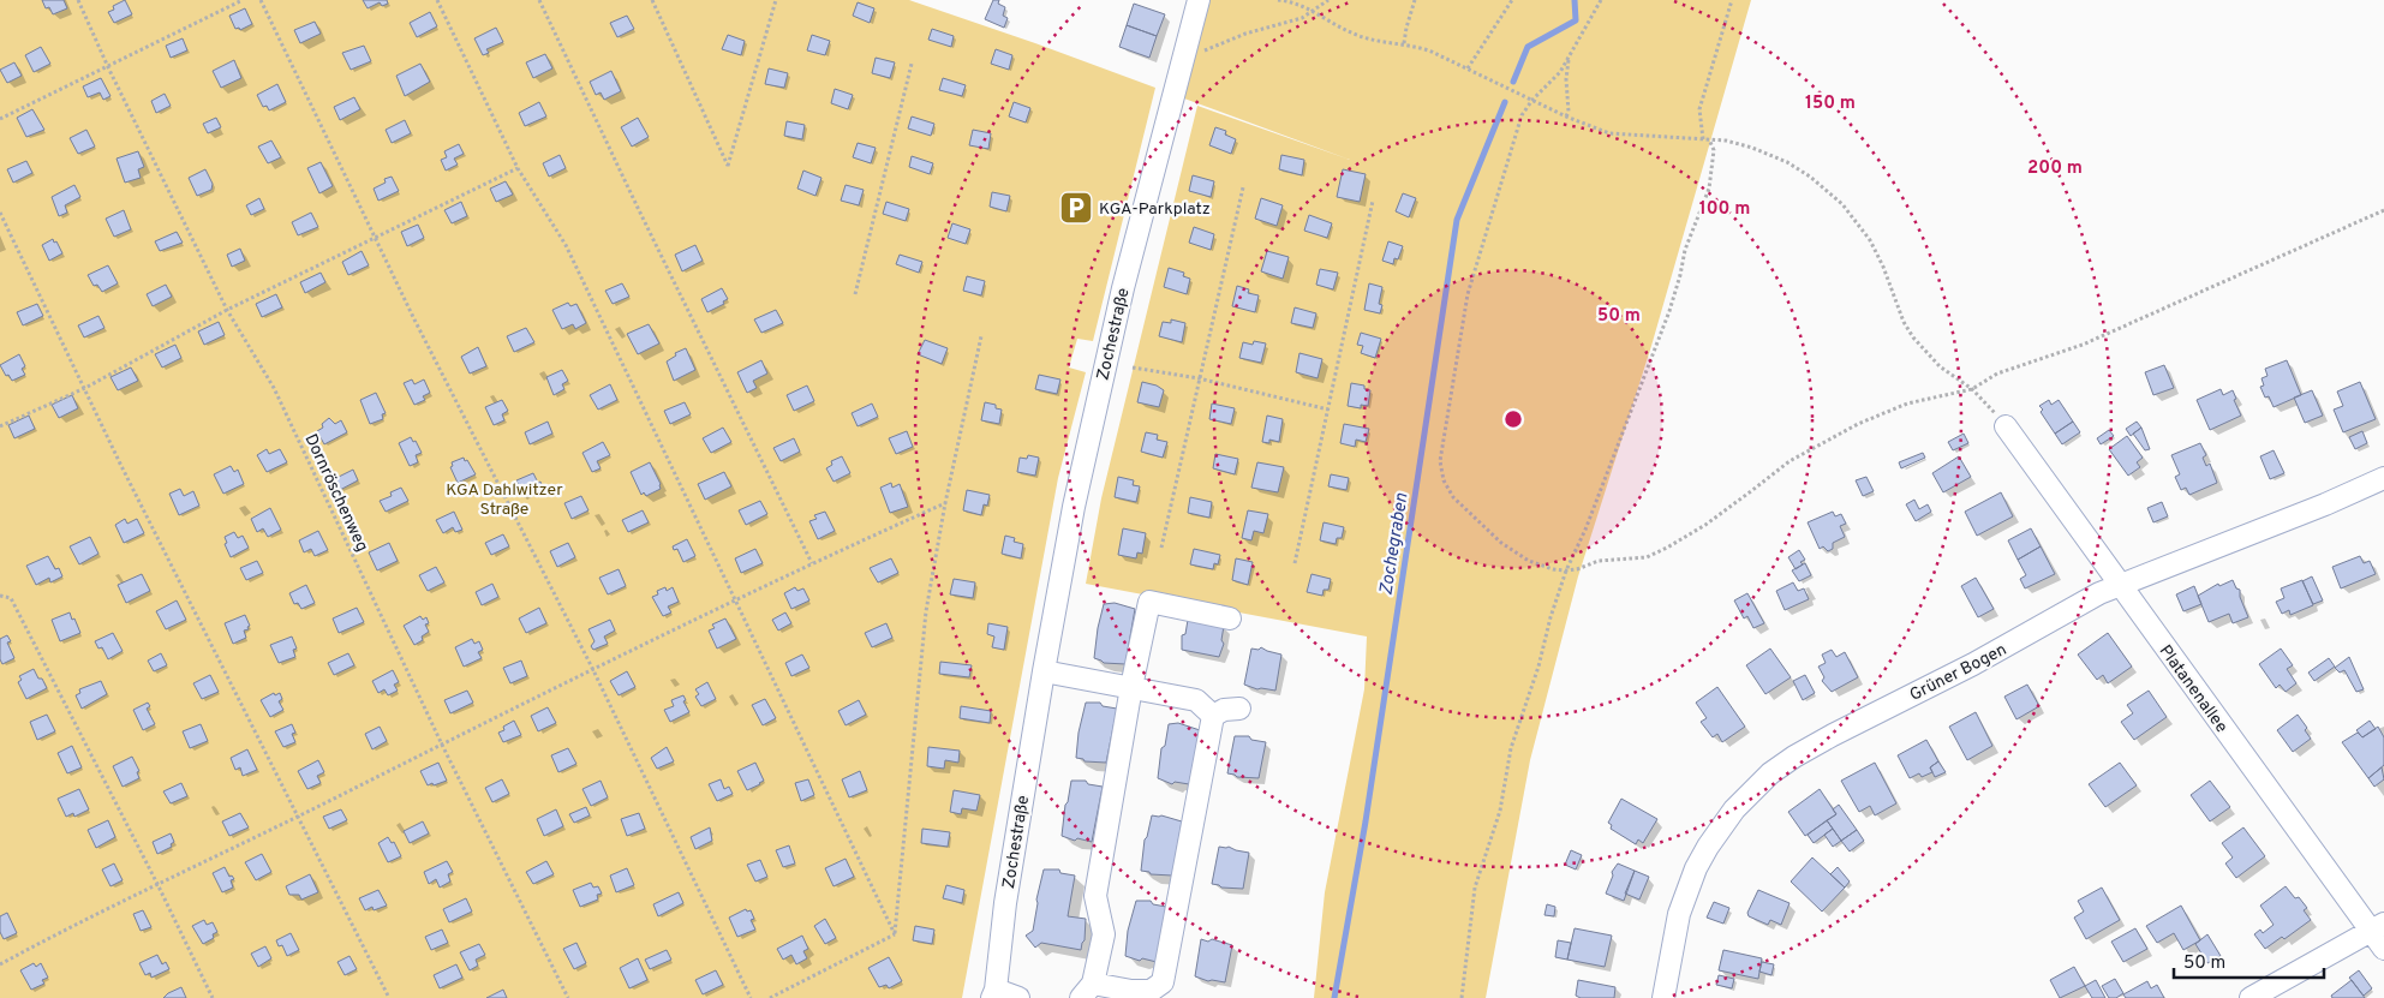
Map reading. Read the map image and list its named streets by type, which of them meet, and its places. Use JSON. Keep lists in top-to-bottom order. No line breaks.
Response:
{"streets":{"street":["Zochestraße","Grüner Bogen","Platanenallee"],"path":["Dornröschenweg"]},"crossings":[["Grüner Bogen","Platanenallee"]],"water":["Zochegraben"],"parks":["KGA Dahlwitzer Straße"],"places":{"parking":["KGA-Parkplatz"]},"scale_bar":"50 m","rings":["150 m","200 m","100 m","50 m"]}
